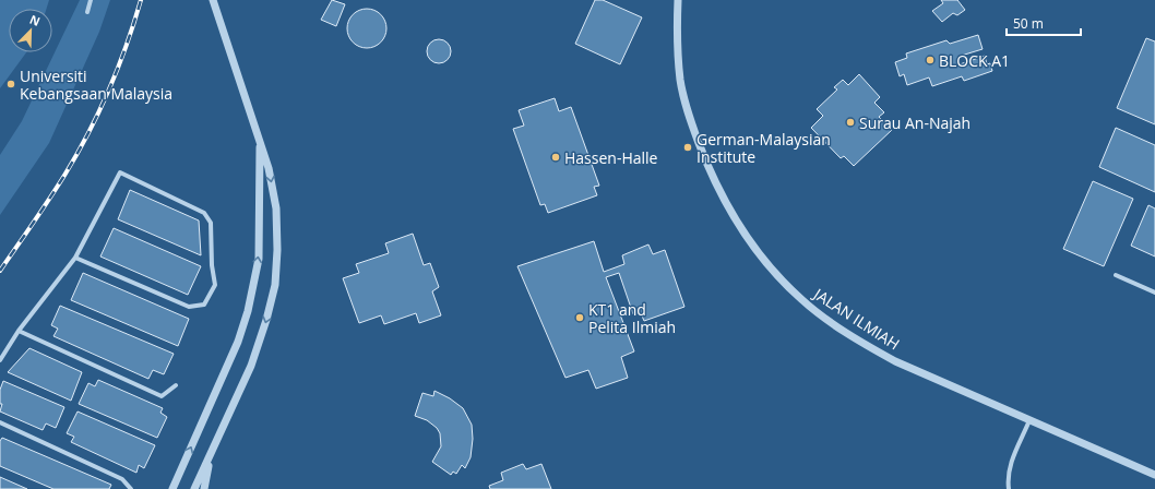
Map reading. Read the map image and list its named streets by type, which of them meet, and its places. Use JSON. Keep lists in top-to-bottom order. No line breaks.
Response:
{"streets":{"street":["JALAN ILMIAH"]},"places":["BLOCK A1","Universiti Kebangsaan Malaysia","Surau An-Najah","German-Malaysian Institute","Hassen-Halle","KT1 and Pelita Ilmiah"],"scale_bar":"50 m","north":"top right"}
